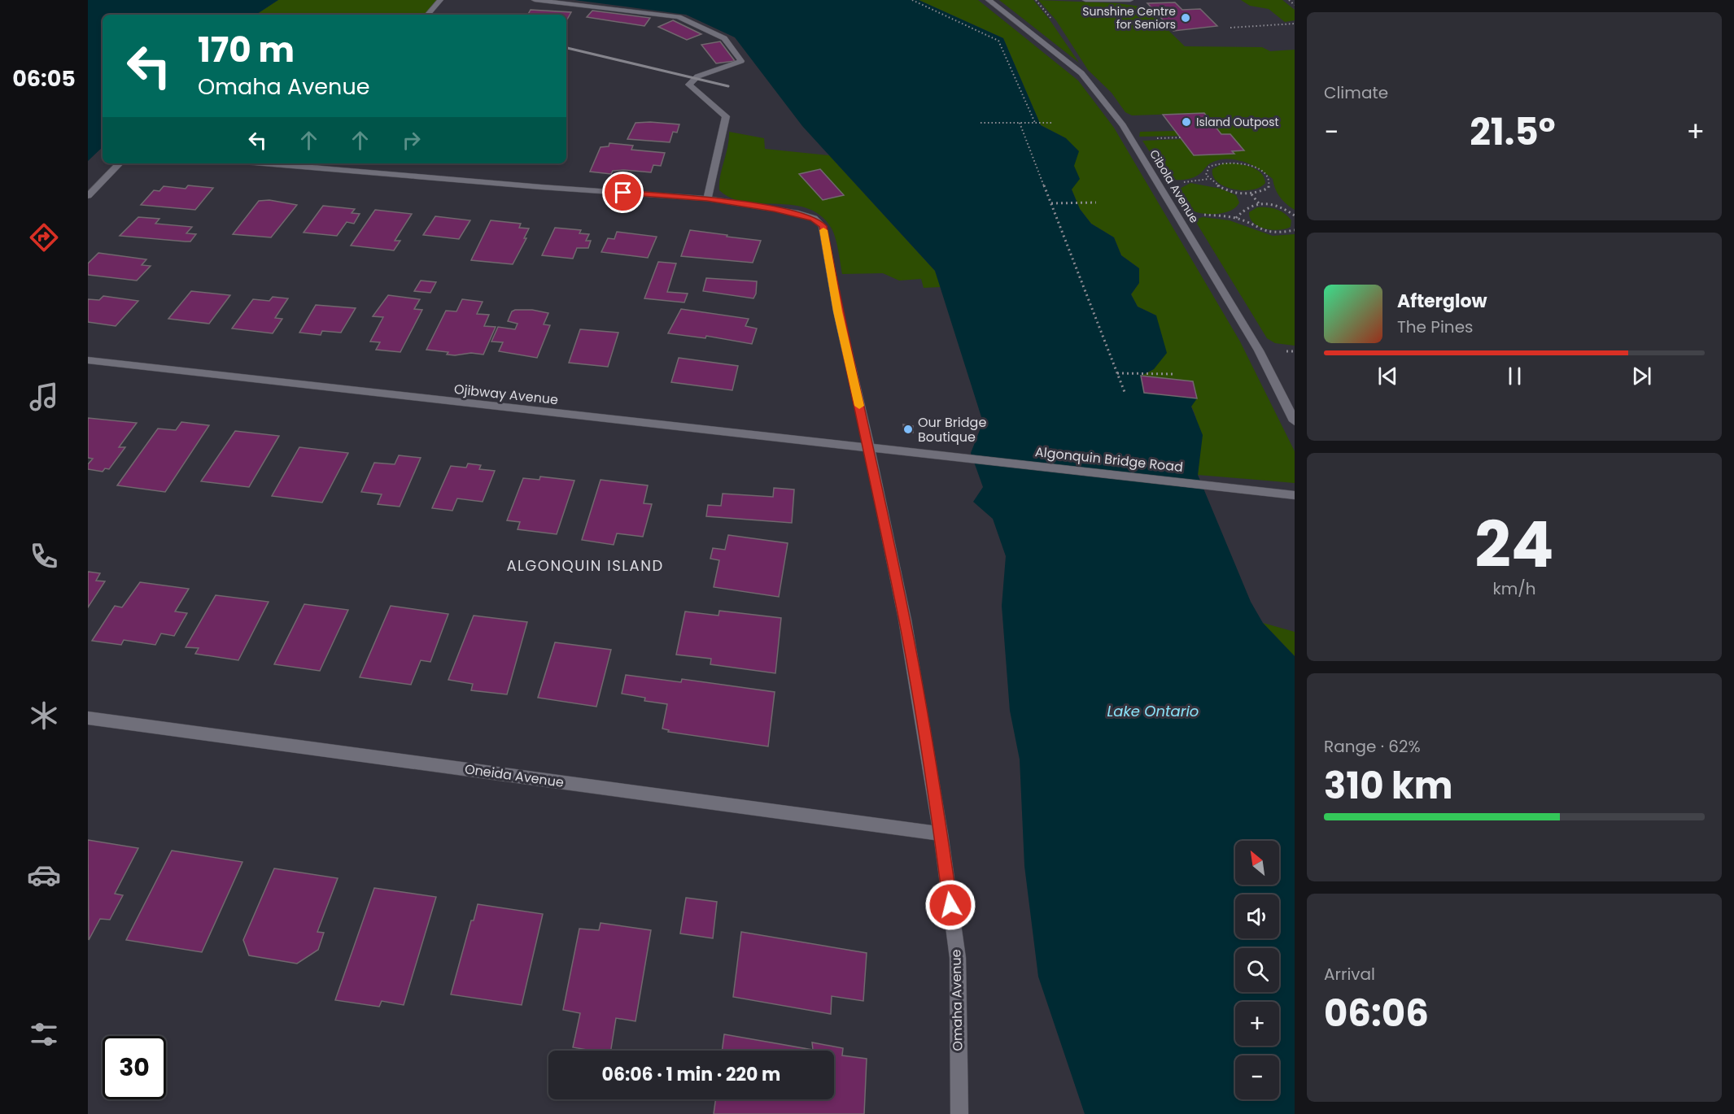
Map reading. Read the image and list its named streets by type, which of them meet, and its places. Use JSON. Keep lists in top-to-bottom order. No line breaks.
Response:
{"streets":{"street":["Cibola Avenue","Ojibway Avenue","Algonquin Bridge Road","Oneida Avenue","Omaha Avenue"]},"crossings":[["Ojibway Avenue","Algonquin Bridge Road"],["Ojibway Avenue","Omaha Avenue"],["Oneida Avenue","Omaha Avenue"]],"districts":["ALGONQUIN ISLAND"],"water":["Lake Ontario"],"places":["Sunshine Centre for Seniors","Island Outpost","Our Bridge Boutique"],"north":"top left","page":{"tabs":"06:05","tile":["Climate",["24","km/h"],["Range · 62%","310 km"],["Arrival","06:06"]],"turn":["170 m","Omaha Avenue"],"heat":["−","21.5°","+"],"song":["Afterglow","The Pines"],"map_buttons":["+","−"],"limit":"30","trip":"06:06 · 1 min · 220 m"}}
